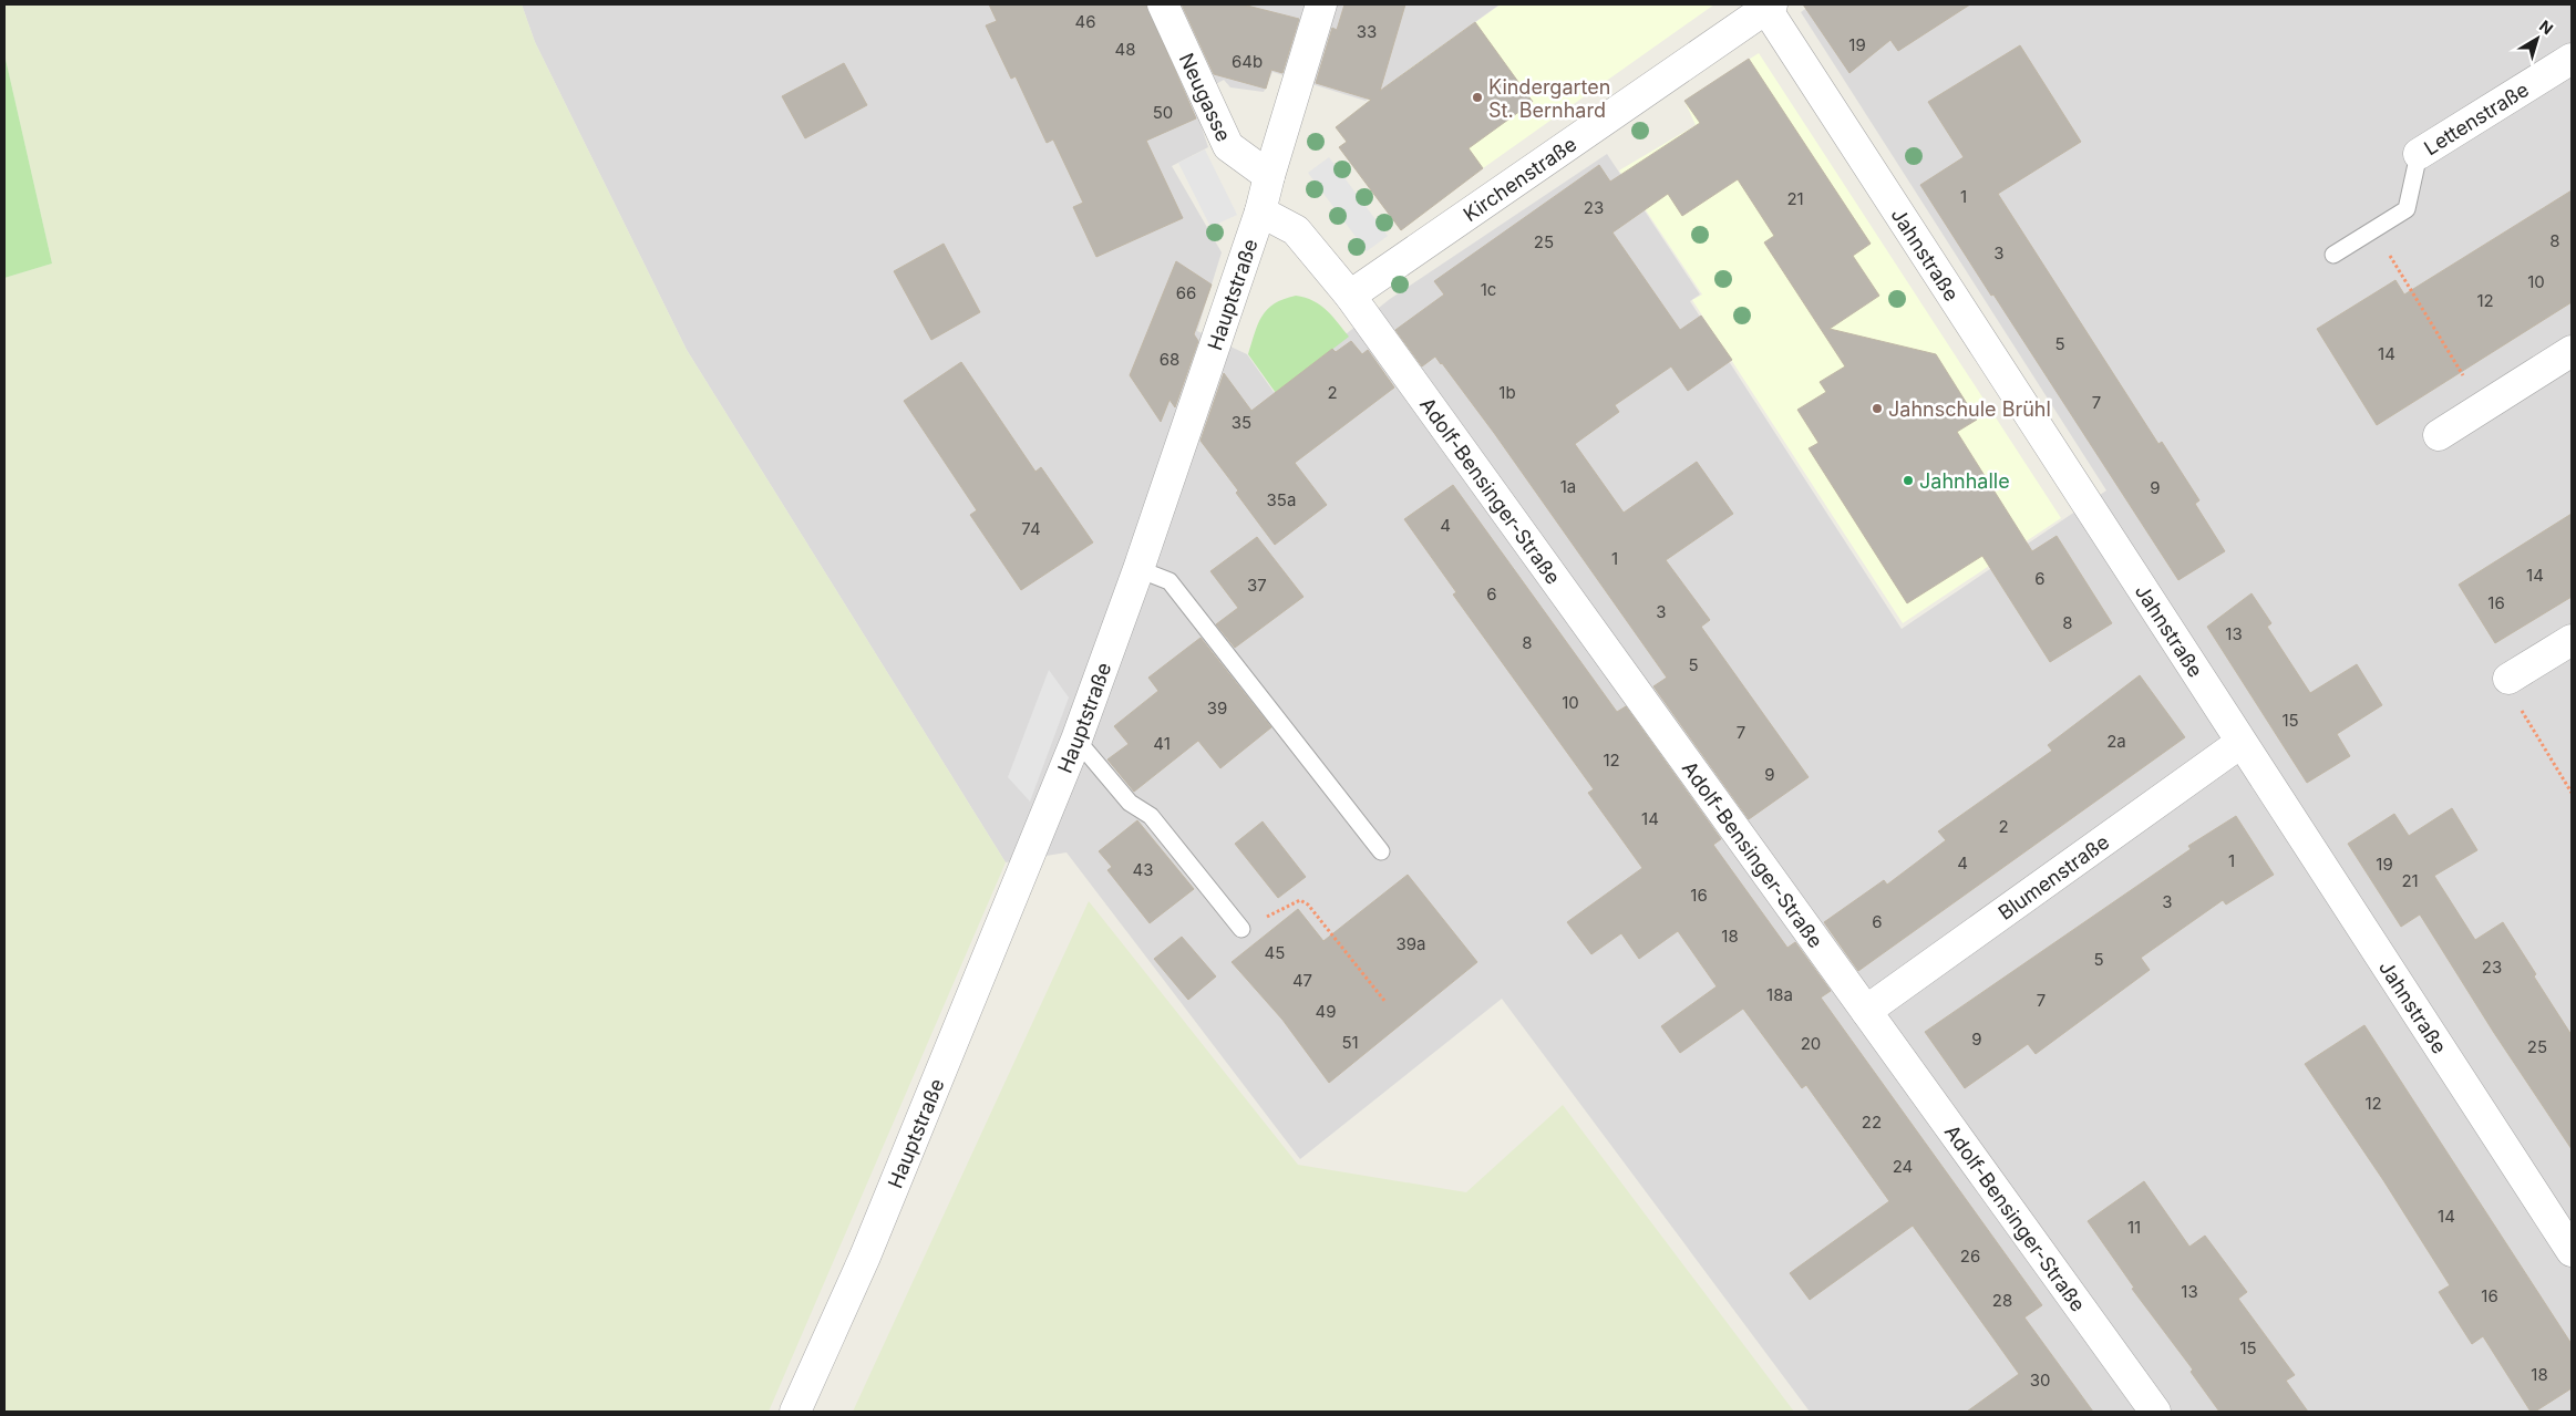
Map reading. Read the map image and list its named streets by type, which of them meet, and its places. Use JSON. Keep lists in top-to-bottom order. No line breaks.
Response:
{"streets":{"street":["Neugasse","Lettenstraße","Kirchenstraße","Jahnstraße","Hauptstraße","Adolf-Bensinger-Straße","Blumenstraße"]},"crossings":[["Neugasse","Hauptstraße"],["Kirchenstraße","Jahnstraße"],["Kirchenstraße","Adolf-Bensinger-Straße"],["Jahnstraße","Blumenstraße"],["Adolf-Bensinger-Straße","Blumenstraße"]],"places":["Kindergarten St. Bernhard","Jahnschule Brühl","Jahnhalle"],"house_numbers":["46","33","19","48","64b","50","1","21","23","8","25","3","10","1c","66","12","5","14","68","2","1b","7","35","1a","9","35a","4","74","1","14","6","37","6","16","3","8","13","8","5","10","39","15","7","2a","41","12","9","14","2","1","4","19","43","21","16","3","6","18","39a","45","5","23","47","18a","7","49","9","51","20","25","12","22","24","14","11","26","13","16","28","15","18","30"],"north":"top right"}
